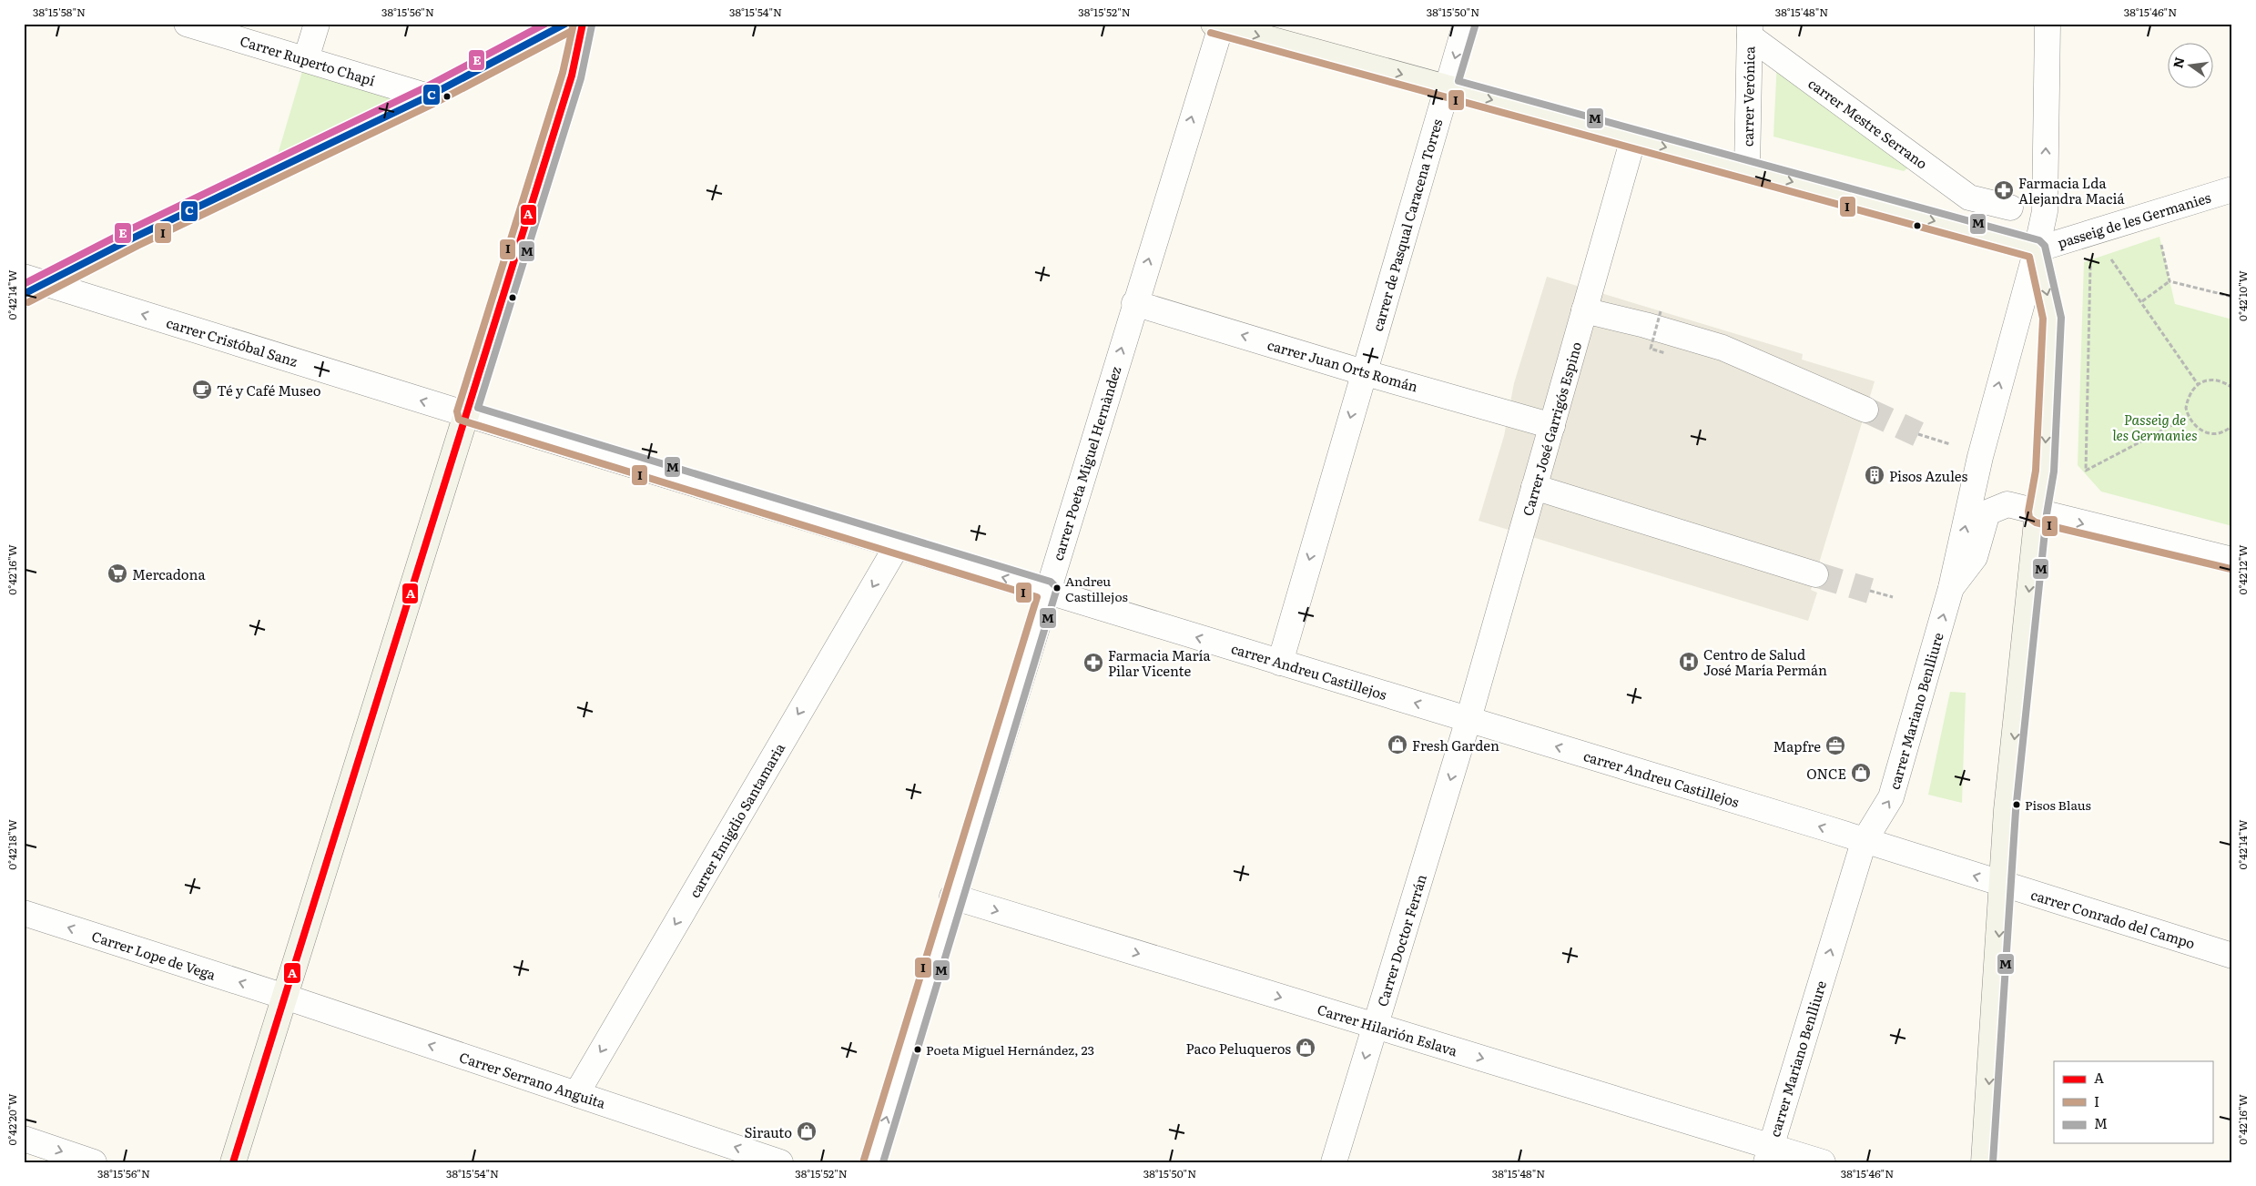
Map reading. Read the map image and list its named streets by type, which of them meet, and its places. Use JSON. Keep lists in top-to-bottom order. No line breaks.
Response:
{"streets":{"street":["Carrer Ruperto Chapí","carrer Verónica","carrer Mestre Serrano","passeig de les Germanies","carrer de Pasqual Caracena Torres","carrer Cristóbal Sanz","carrer Juan Orts Román","Carrer José Garrigós Espino","carrer Poeta Miguel Hernàndez","carrer Andreu Castillejos","carrer Mariano Benlliure","carrer Emigdio Santamaria","carrer Conrado del Campo","Carrer Doctor Ferrán","Carrer Lope de Vega","Carrer Hilarión Eslava","Carrer Serrano Anguita"]},"crossings":[["carrer Verónica","carrer Mestre Serrano"],["passeig de les Germanies","carrer Mariano Benlliure"],["carrer de Pasqual Caracena Torres","carrer Juan Orts Román"],["carrer de Pasqual Caracena Torres","carrer Andreu Castillejos"],["carrer Cristóbal Sanz","carrer Andreu Castillejos"],["carrer Juan Orts Román","Carrer José Garrigós Espino"],["carrer Juan Orts Román","carrer Poeta Miguel Hernàndez"],["Carrer José Garrigós Espino","carrer Andreu Castillejos"],["Carrer José Garrigós Espino","Carrer Doctor Ferrán"],["carrer Poeta Miguel Hernàndez","carrer Andreu Castillejos"],["carrer Poeta Miguel Hernàndez","Carrer Hilarión Eslava"],["carrer Andreu Castillejos","carrer Mariano Benlliure"],["carrer Andreu Castillejos","carrer Emigdio Santamaria"],["carrer Andreu Castillejos","carrer Conrado del Campo"],["carrer Andreu Castillejos","Carrer Doctor Ferrán"],["carrer Mariano Benlliure","carrer Conrado del Campo"],["carrer Mariano Benlliure","Carrer Hilarión Eslava"],["carrer Emigdio Santamaria","Carrer Serrano Anguita"],["Carrer Doctor Ferrán","Carrer Hilarión Eslava"],["Carrer Lope de Vega","Carrer Serrano Anguita"]],"one_way":["carrer de Pasqual Caracena Torres","carrer Cristóbal Sanz","carrer Juan Orts Román","carrer Poeta Miguel Hernàndez","carrer Andreu Castillejos","carrer Mariano Benlliure","carrer Emigdio Santamaria","carrer Conrado del Campo","Carrer Doctor Ferrán","Carrer Lope de Vega","Carrer Hilarión Eslava","Carrer Serrano Anguita"],"parks":["Passeig de les Germanies"],"places":{"pharmacy":["Farmacia Lda Alejandra Maciá","Farmacia María Pilar Vicente"],"cafe":["Té y Café Museo"],"building":["Pisos Azules"],"supermarket":["Mercadona"],"other":["Andreu Castillejos","Pisos Blaus","Poeta Miguel Hernández, 23"],"hospital":["Centro de Salud José María Permán"],"shop":["Fresh Garden","ONCE","Paco Peluqueros","Sirauto"],"office":["Mapfre"]},"lines":["transit line A","transit line I","transit line C","transit line E","transit line M"],"legend":["A","I","M"],"north":"left","coordinates":["38°15'58\"N","38°15'56\"N","38°15'54\"N","38°15'52\"N","38°15'50\"N","38°15'48\"N","38°15'46\"N","0°42'14\"W","0°42'10\"W","0°42'16\"W","0°42'12\"W","0°42'18\"W","0°42'20\"W"]}
